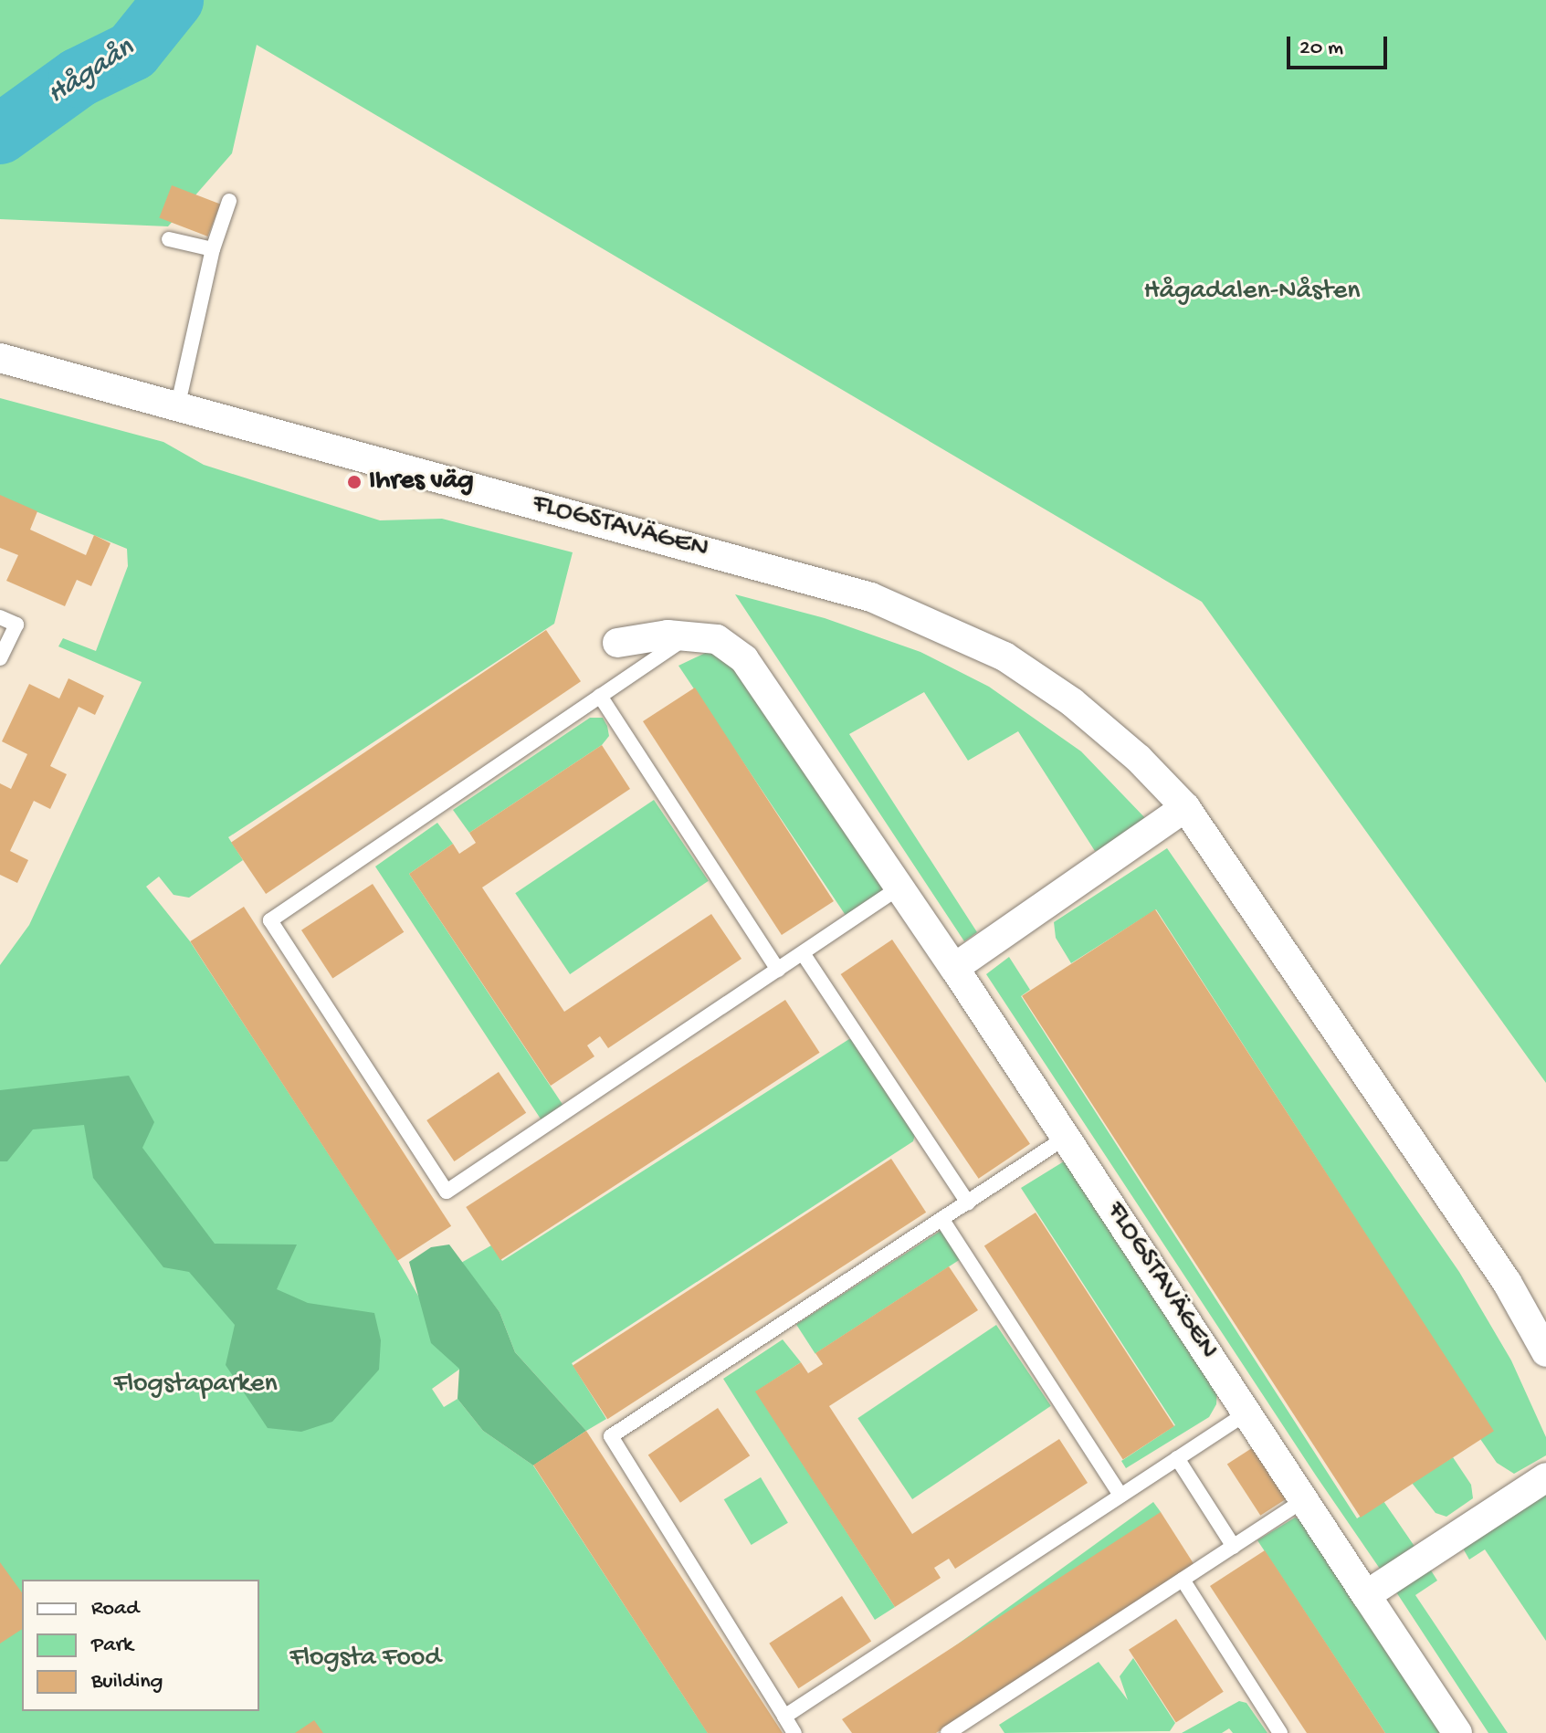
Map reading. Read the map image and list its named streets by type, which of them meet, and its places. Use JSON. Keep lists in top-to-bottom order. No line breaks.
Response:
{"streets":{"street":["FLOGSTAVÄGEN"]},"water":["Hågaån"],"parks":["Hågadalen-Nåsten","Flogstaparken","Flogsta Food"],"places":["Ihres väg"],"legend":["Road","Park","Building"],"scale_bar":"20 m"}
